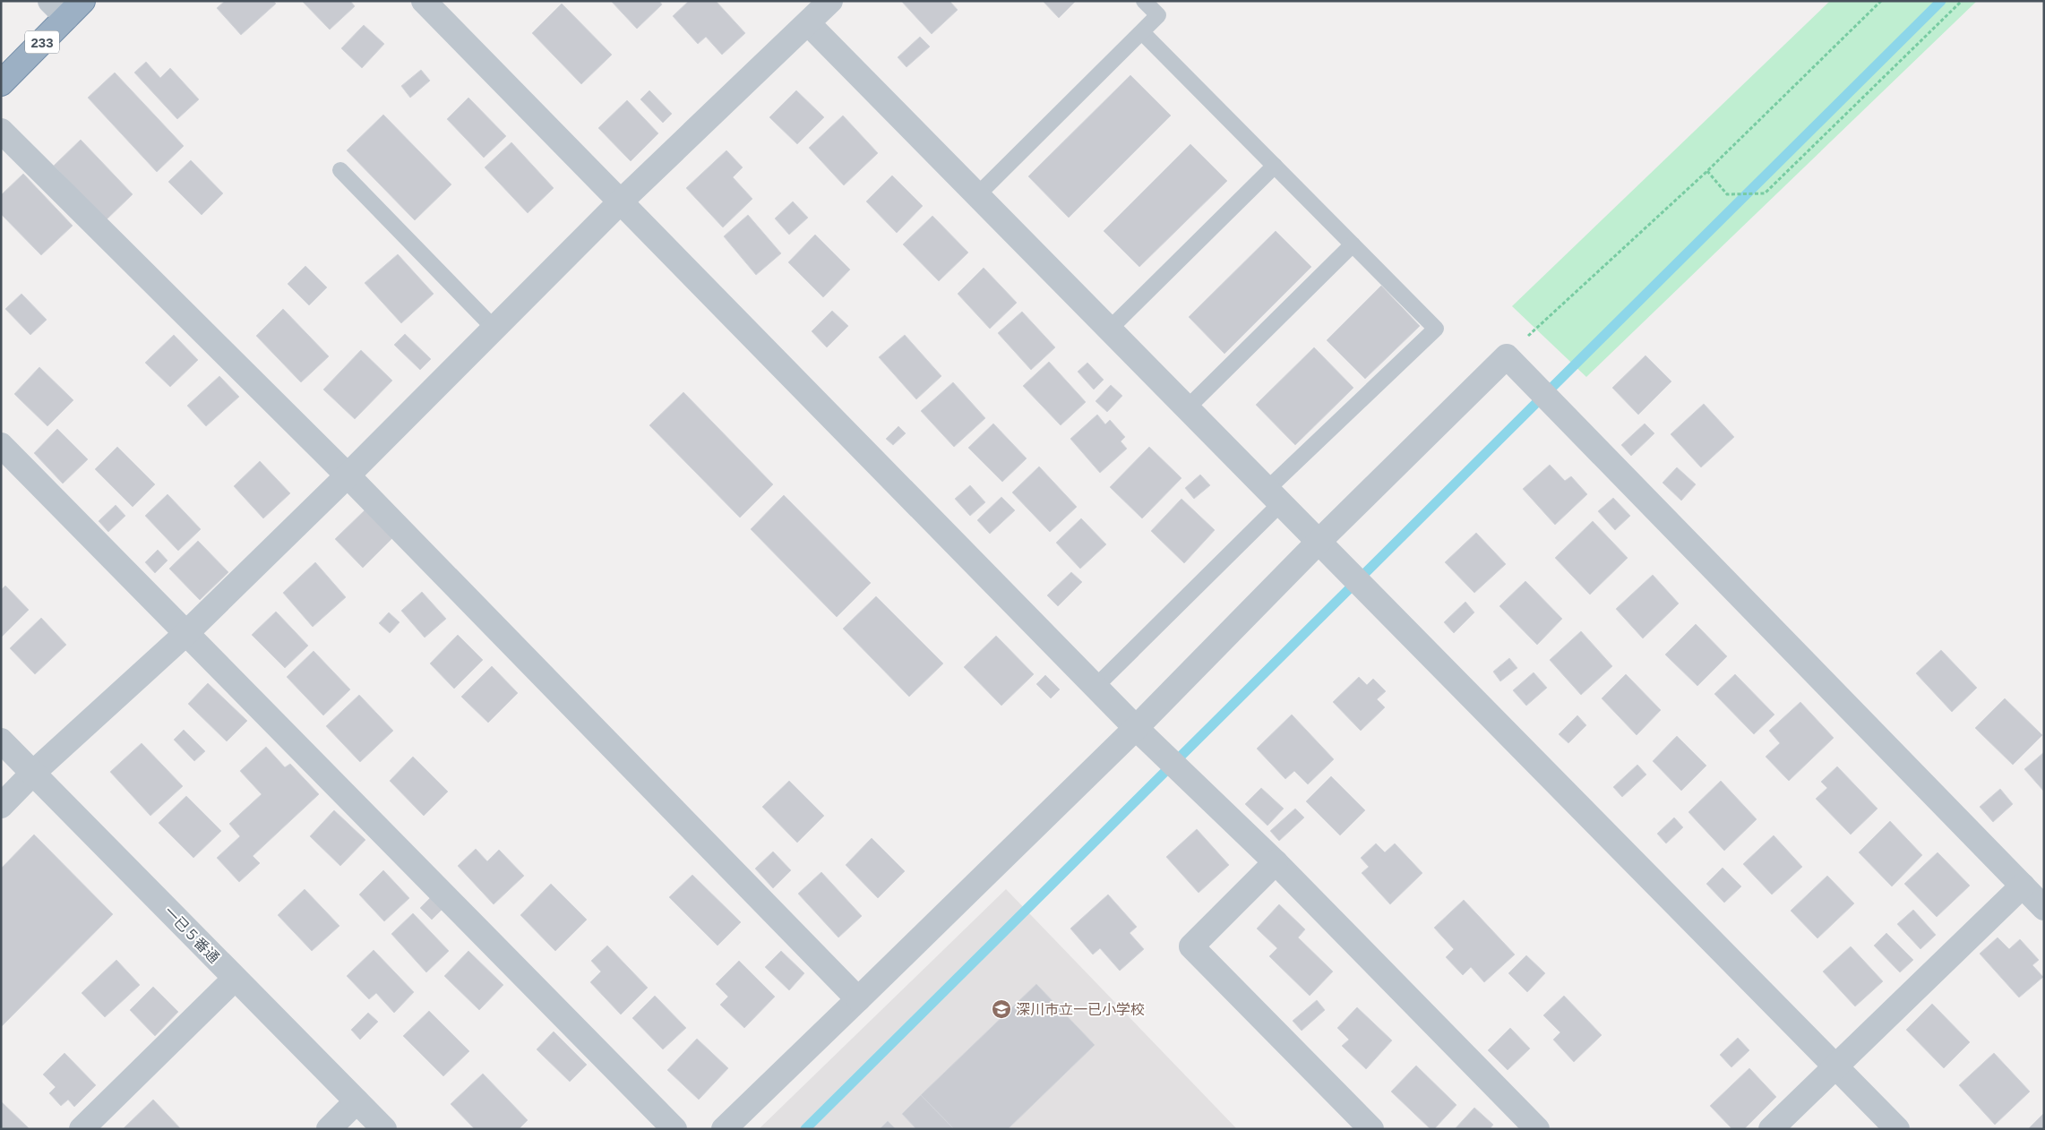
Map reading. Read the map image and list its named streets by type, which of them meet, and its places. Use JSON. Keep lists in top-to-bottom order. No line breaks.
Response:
{"streets":{"highway":["233"],"street":["一已５番通"]},"places":{"school or university":["深川市立一已小学校"]}}
